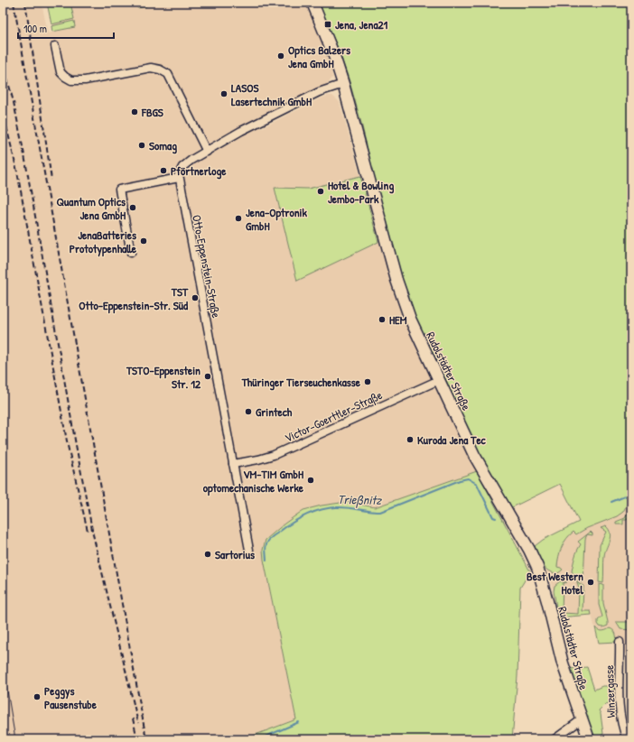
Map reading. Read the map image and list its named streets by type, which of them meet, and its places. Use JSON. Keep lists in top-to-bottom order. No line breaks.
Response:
{"streets":{"street":["Otto-Eppenstein-Straße","Rudolstädter Straße","Victor-Goerttler-Straße","Winzergasse"]},"crossings":[["Otto-Eppenstein-Straße","Victor-Goerttler-Straße"],["Rudolstädter Straße","Victor-Goerttler-Straße"]],"water":["Trießnitz"],"places":{"transit":["Jena, Jena21"],"other":["Optics Balzers Jena GmbH","LASOS Lasertechnik GmbH","FBGS","Somag","Pförtnerloge","Hotel & Bowling Jembo-Park","Quantum Optics Jena GmbH","Jena-Optronik GmbH","JenaBatteries Prototypenhalle","TST Otto-Eppenstein-Str. Süd","HEM","TSTO-Eppenstein Str. 12","Thüringer Tierseuchenkasse","Grintech","Kuroda Jena Tec","VM-TIM GmbH optomechanische Werke","Sartorius","Best Western Hotel","Peggys Pausenstube"]},"scale_bar":"100 m"}
